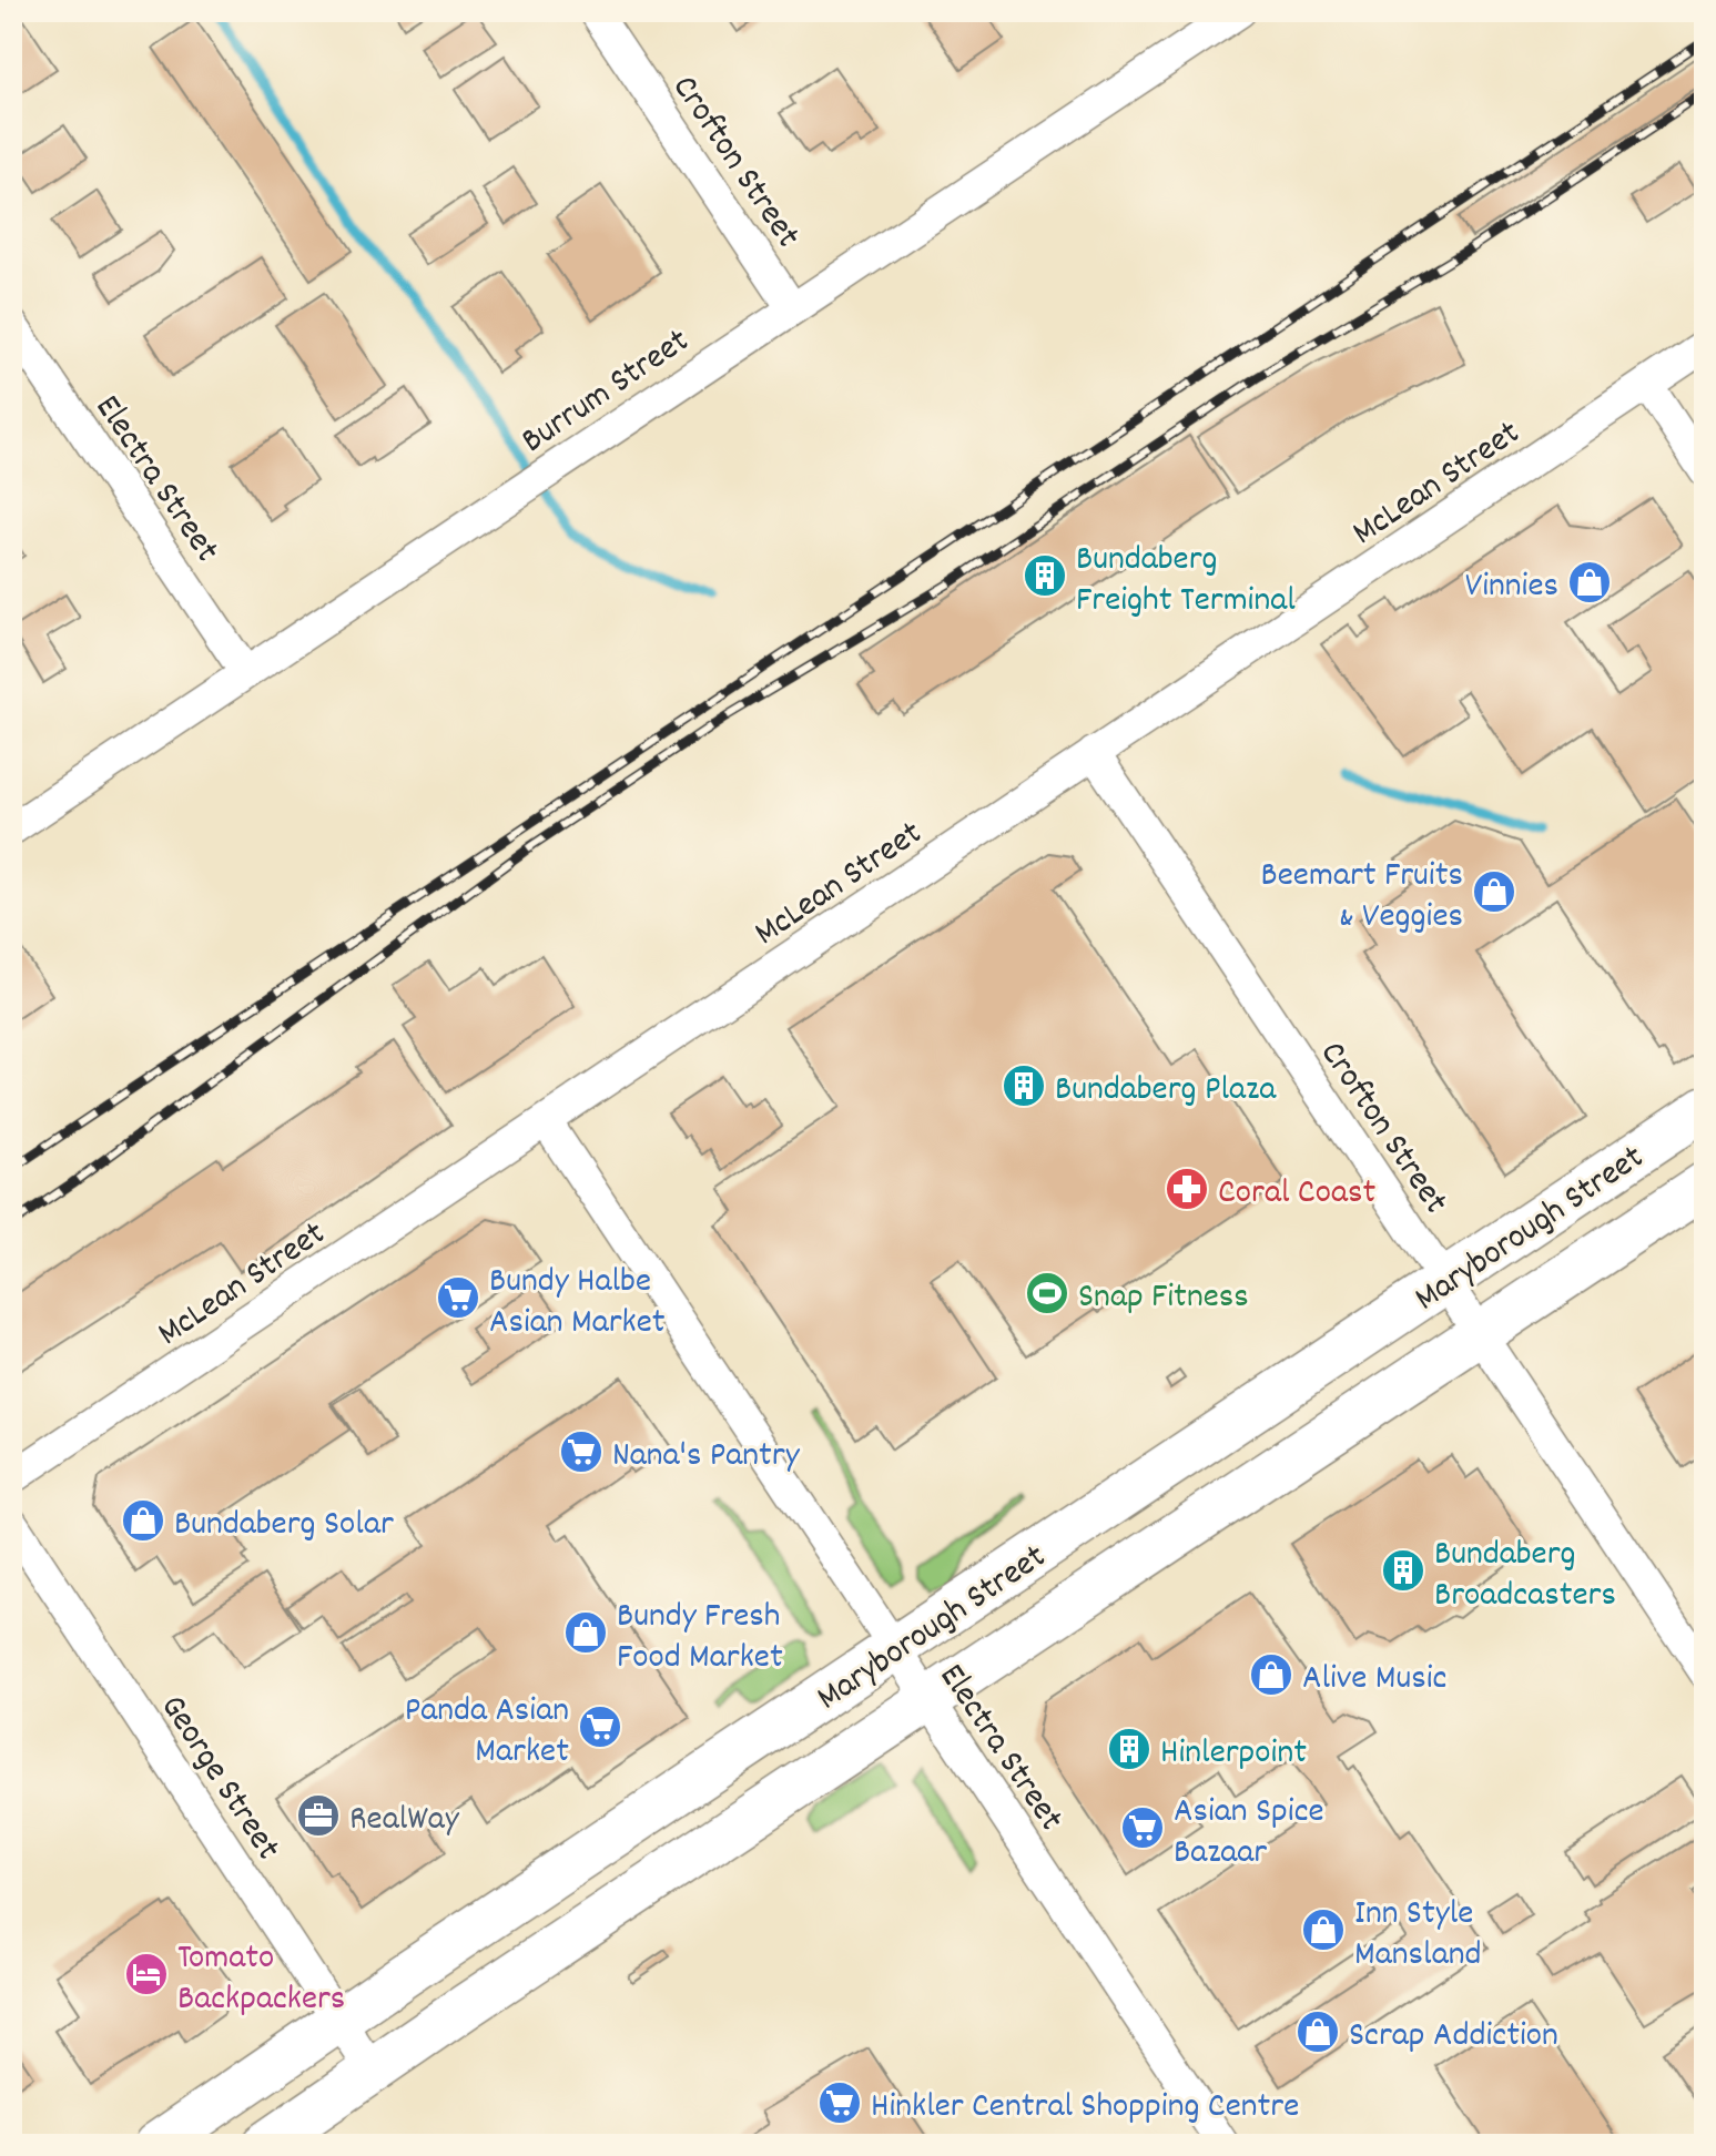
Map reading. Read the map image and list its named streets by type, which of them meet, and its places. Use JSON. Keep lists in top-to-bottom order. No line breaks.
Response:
{"streets":{"street":["Crofton Street","Burrum Street","Electra Street","McLean Street","Maryborough Street","George Street"]},"crossings":[["Crofton Street","Burrum Street"],["Crofton Street","McLean Street"],["Crofton Street","Maryborough Street"],["Burrum Street","Electra Street"],["Electra Street","McLean Street"],["Electra Street","Maryborough Street"],["Maryborough Street","George Street"]],"places":{"building":["Bundaberg Freight Terminal","Bundaberg Plaza","Bundaberg Broadcasters","Hinlerpoint"],"shop":["Vinnies","Beemart Fruits & Veggies","Bundaberg Solar","Bundy Fresh Food Market","Alive Music","Inn Style Mansland","Scrap Addiction"],"pharmacy":["Coral Coast"],"sports":["Snap Fitness"],"supermarket":["Bundy Halbe Asian Market","Nana's Pantry","Panda Asian Market","Asian Spice Bazaar","Hinkler Central Shopping Centre"],"office":["RealWay"],"hotel":["Tomato Backpackers"]}}
